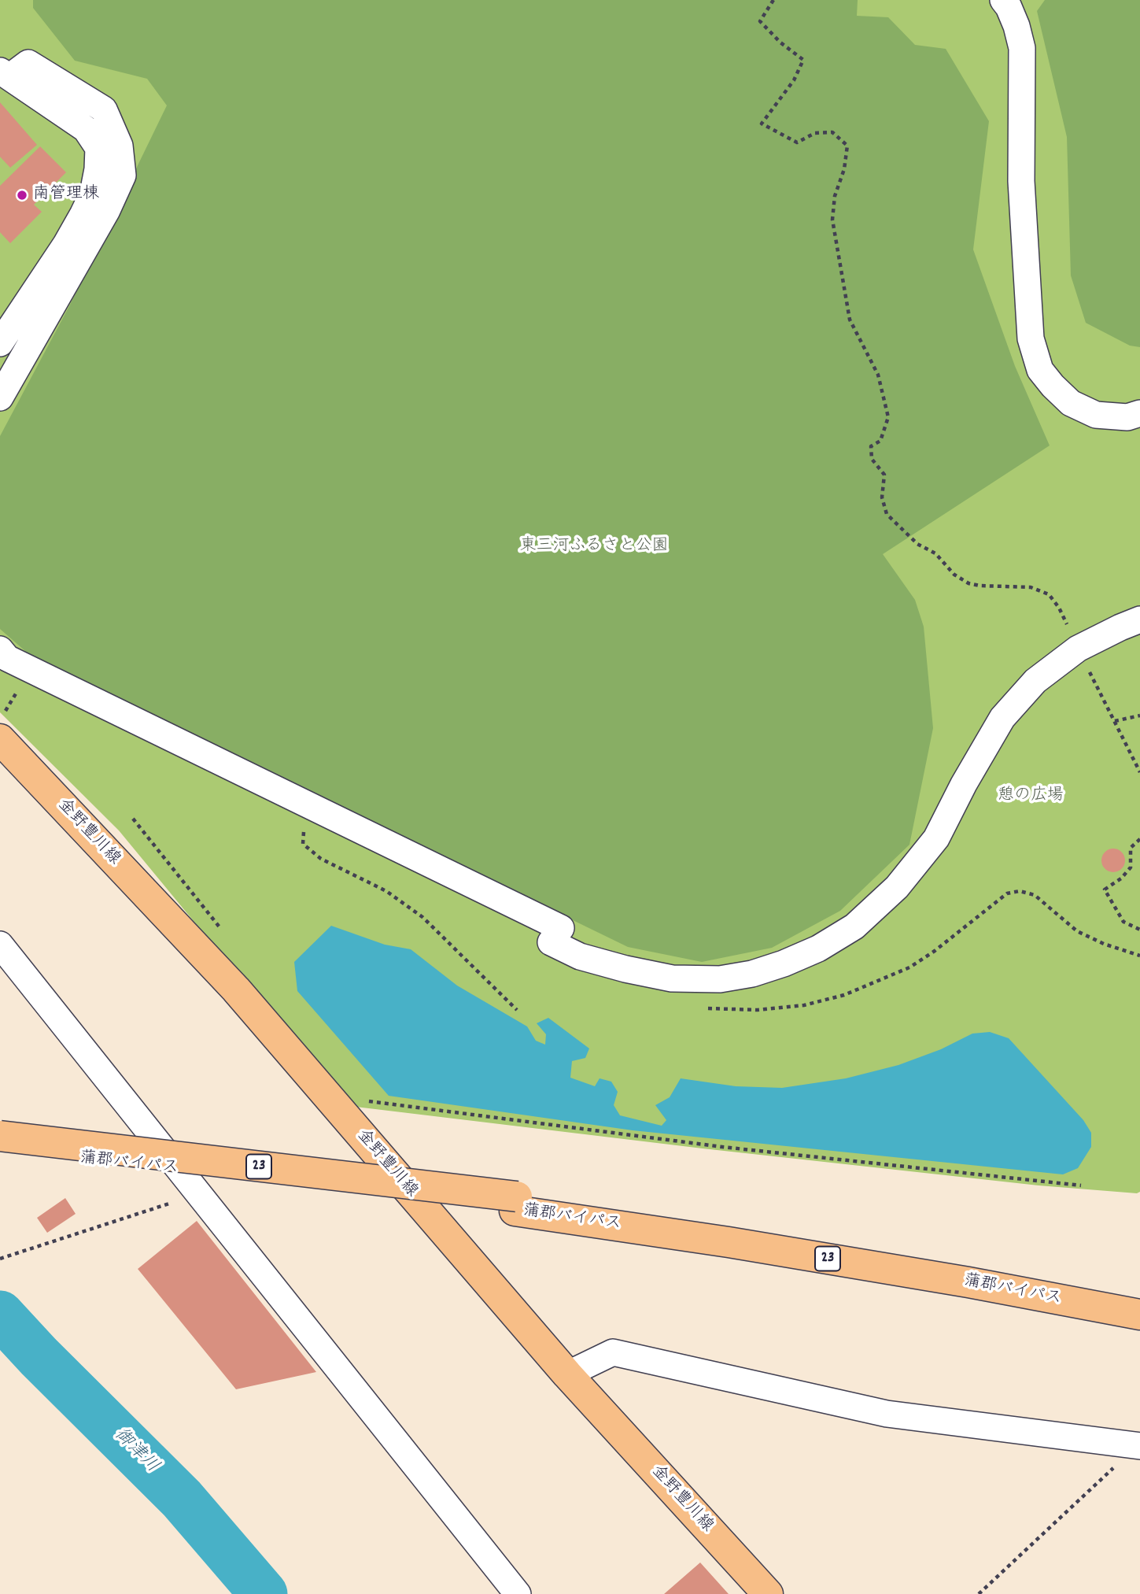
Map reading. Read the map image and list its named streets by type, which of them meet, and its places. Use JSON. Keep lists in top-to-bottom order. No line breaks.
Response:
{"streets":{"main road":["金野豊川線","蒲郡バイパス","23"]},"water":["御津川"],"parks":["東三河ふるさと公園","憩の広場"],"places":["南管理棟"]}
